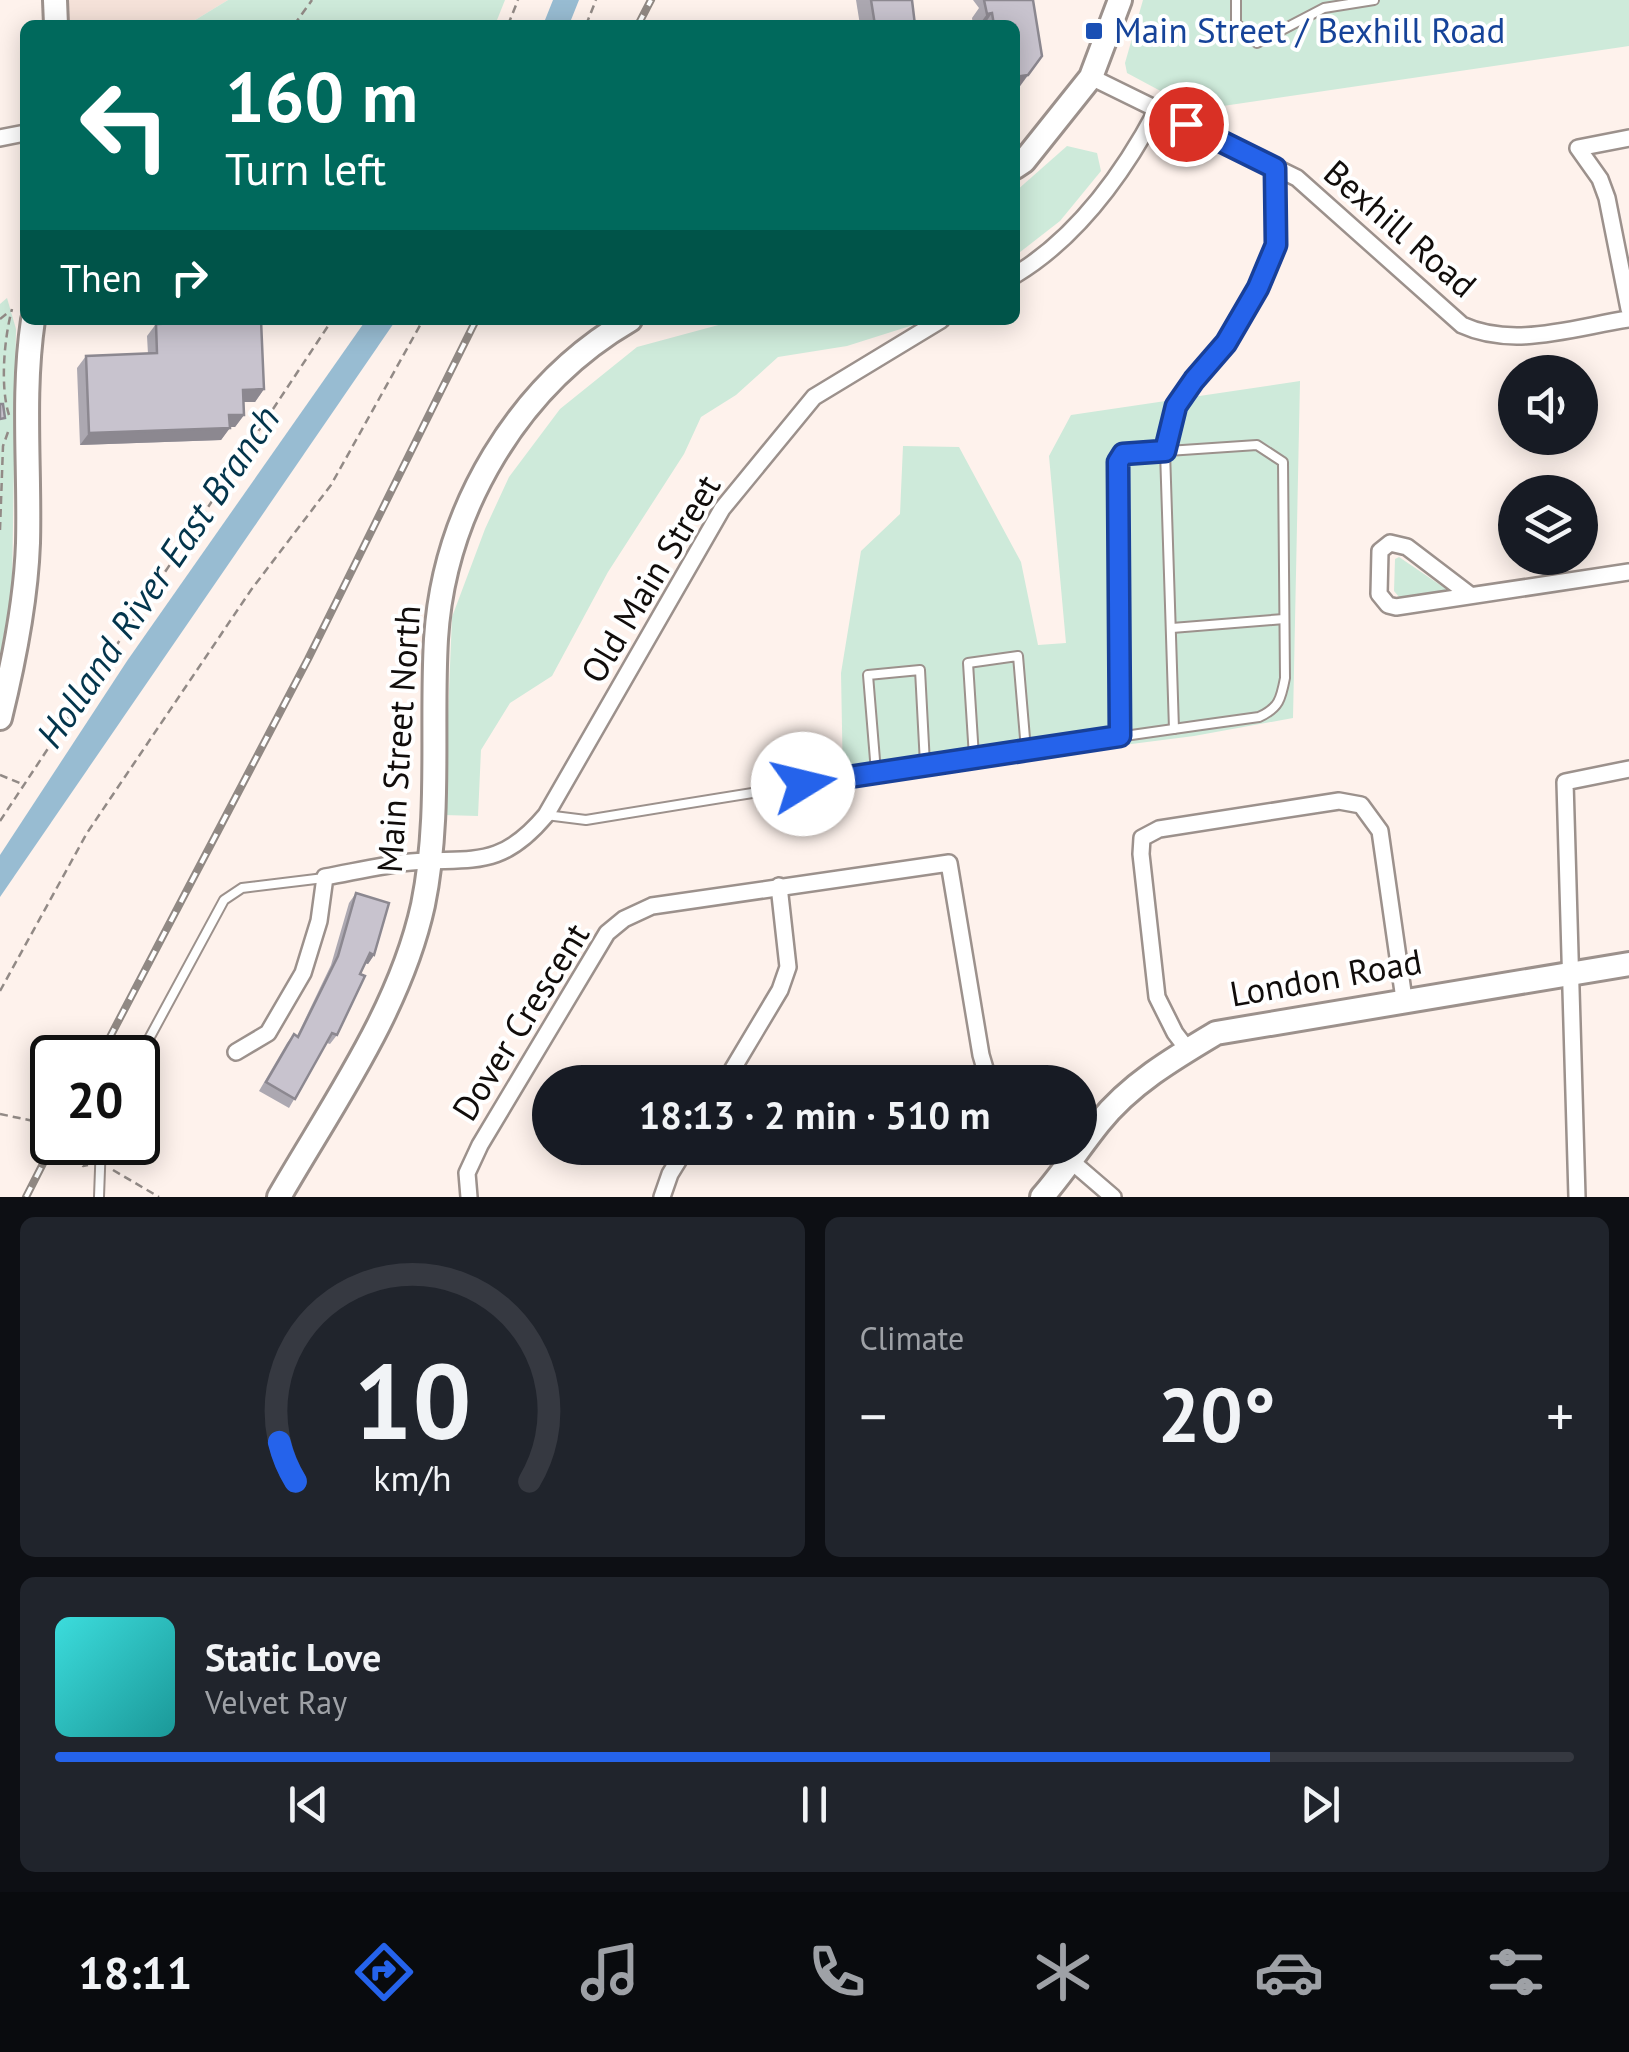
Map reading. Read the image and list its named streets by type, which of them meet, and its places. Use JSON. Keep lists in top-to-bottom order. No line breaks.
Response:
{"streets":{"main road":["Main Street North","London Road"],"street":["Bexhill Road","Old Main Street","Dover Crescent"]},"crossings":[["Old Main Street","Main Street North"]],"water":["Holland River East Branch"],"places":{"transit":["Main Street / Bexhill Road"]},"page":{"turn":["160 m","Turn left"],"then":"Then","limit":"20","trip":"18:13 · 2 min · 510 m","tile":"Climate","heat":["−","20°","+"],"song":["Static Love","Velvet Ray"],"tabs":"18:11","gauge":["10","km/h"]}}
